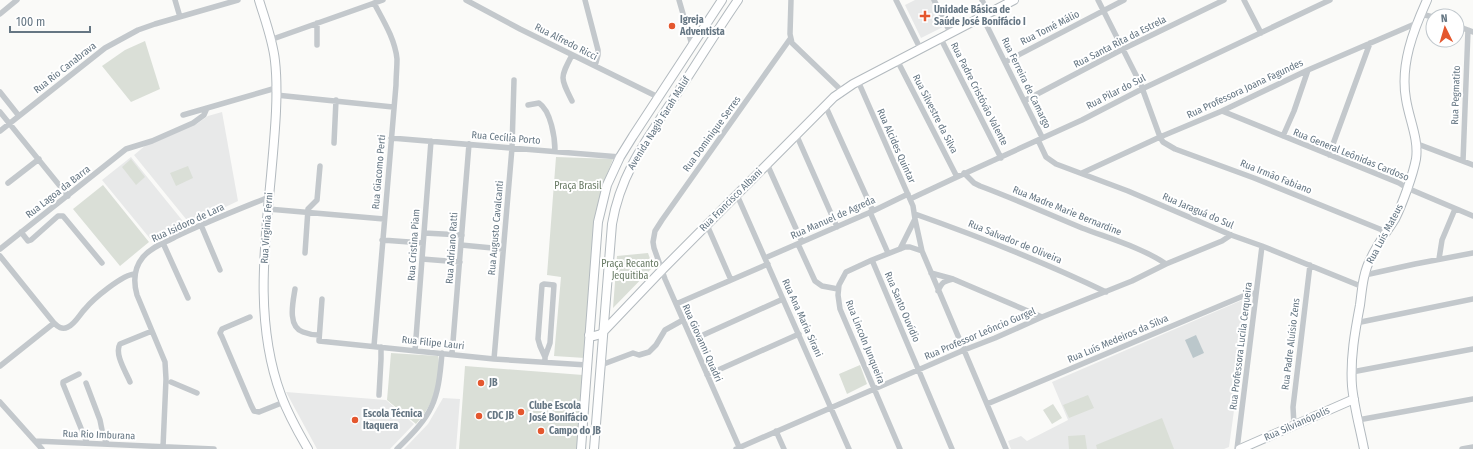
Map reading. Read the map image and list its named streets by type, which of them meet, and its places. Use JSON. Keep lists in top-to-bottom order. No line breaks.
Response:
{"streets":{"main road":["Avenida Nagib Farah Maluf","Rua Francisco Albani","Rua Virginía Ferni","Rua Luís Mateus","Rua Silvianópolis"],"street":["Rua Tomé Málio","Rua Alfredo Ricci","Rua Santa Rita da Estrela","Rua Rio Canabrava","Rua Ferreira de Camargo","Rua Professora Joana Fagundes","Rua Pilar do Sul","Rua Padre Cristóvão Valente","Rua Pegmatito","Rua Silvestre da Silva","Rua Dominique Serres","Rua Cecília Porto","Rua Alcides Quintar","Rua General Leônidas Cardoso","Rua Giacomo Perti","Rua Irmão Fabiano","Rua Lagoa da Barra","Rua Madre Marie Bernardine","Rua Jaraguá do Sul","Rua Manuel de Agreda","Rua Isidoro de Lara","Rua Augusto Cavalcanti","Rua Salvador de Oliveira","Rua Cristina Piam","Rua Adriano Ratti","Rua Santo Ouvídio","Rua Ana Maria Sirani","Rua Professor Leôncio Gurgel","Rua Luís Medeiros da Silva","Rua Lincoln Junqueira","Rua Filipe Lauri","Rua Giovanni Quadri","Rua Padre Aluísio Zens","Rua Professora Lucila Cerqueira","Rua Rio Imburana"]},"crossings":[["Rua Tomé Málio","Rua Ferreira de Camargo"],["Rua Alfredo Ricci","Avenida Nagib Farah Maluf"],["Rua Santa Rita da Estrela","Rua Ferreira de Camargo"],["Rua Ferreira de Camargo","Rua Pilar do Sul"],["Rua Ferreira de Camargo","Rua Francisco Albani"],["Rua Ferreira de Camargo","Rua Jaraguá do Sul"],["Rua Professora Joana Fagundes","Rua General Leônidas Cardoso"],["Rua Professora Joana Fagundes","Rua Irmão Fabiano"],["Rua Professora Joana Fagundes","Rua Jaraguá do Sul"],["Rua Professora Joana Fagundes","Rua Luís Mateus"],["Rua Pilar do Sul","Rua Padre Cristóvão Valente"],["Rua Pilar do Sul","Rua Silvestre da Silva"],["Rua Pilar do Sul","Rua Alcides Quintar"],["Rua Pilar do Sul","Rua Madre Marie Bernardine"],["Rua Pilar do Sul","Rua Jaraguá do Sul"],["Rua Pilar do Sul","Rua Manuel de Agreda"],["Rua Padre Cristóvão Valente","Rua Francisco Albani"],["Rua Silvestre da Silva","Rua Francisco Albani"],["Avenida Nagib Farah Maluf","Rua Cecília Porto"],["Avenida Nagib Farah Maluf","Rua Francisco Albani"],["Avenida Nagib Farah Maluf","Rua Filipe Lauri"],["Rua Dominique Serres","Rua Giovanni Quadri"],["Rua Cecília Porto","Rua Giacomo Perti"],["Rua Cecília Porto","Rua Augusto Cavalcanti"],["Rua Cecília Porto","Rua Cristina Piam"],["Rua Cecília Porto","Rua Adriano Ratti"],["Rua Alcides Quintar","Rua Francisco Albani"],["Rua Alcides Quintar","Rua Manuel de Agreda"],["Rua Alcides Quintar","Rua Salvador de Oliveira"],["Rua Alcides Quintar","Rua Lincoln Junqueira"],["Rua General Leônidas Cardoso","Rua Luís Mateus"],["Rua Giacomo Perti","Rua Filipe Lauri"],["Rua Irmão Fabiano","Rua Luís Mateus"],["Rua Francisco Albani","Rua Ana Maria Sirani"],["Rua Francisco Albani","Rua Giovanni Quadri"],["Rua Madre Marie Bernardine","Rua Professor Leôncio Gurgel"],["Rua Jaraguá do Sul","Rua Luís Mateus"],["Rua Jaraguá do Sul","Rua Professor Leôncio Gurgel"],["Rua Jaraguá do Sul","Rua Padre Aluísio Zens"],["Rua Jaraguá do Sul","Rua Professora Lucila Cerqueira"],["Rua Manuel de Agreda","Rua Ana Maria Sirani"],["Rua Manuel de Agreda","Rua Giovanni Quadri"],["Rua Isidoro de Lara","Rua Virginía Ferni"],["Rua Isidoro de Lara","Rua Rio Imburana"],["Rua Augusto Cavalcanti","Rua Filipe Lauri"],["Rua Luís Mateus","Rua Silvianópolis"],["Rua Salvador de Oliveira","Rua Professor Leôncio Gurgel"],["Rua Cristina Piam","Rua Filipe Lauri"],["Rua Adriano Ratti","Rua Filipe Lauri"],["Rua Santo Ouvídio","Rua Professor Leôncio Gurgel"],["Rua Santo Ouvídio","Rua Lincoln Junqueira"],["Rua Ana Maria Sirani","Rua Professor Leôncio Gurgel"],["Rua Professor Leôncio Gurgel","Rua Lincoln Junqueira"],["Rua Professor Leôncio Gurgel","Rua Giovanni Quadri"],["Rua Luís Medeiros da Silva","Rua Professora Lucila Cerqueira"],["Rua Padre Aluísio Zens","Rua Silvianópolis"],["Rua Professora Lucila Cerqueira","Rua Silvianópolis"]],"parks":["Praça Brasil","Praça Recanto Jequitiba"],"places":{"health":["Unidade Básica de Saúde José Bonifácio I"],"other":["Igreja Adventista","JB","Clube Escola José Bonifácio","CDC JB","Escola Técnica Itaquera","Campo do JB"]},"scale_bar":"100 m","north":"top"}
